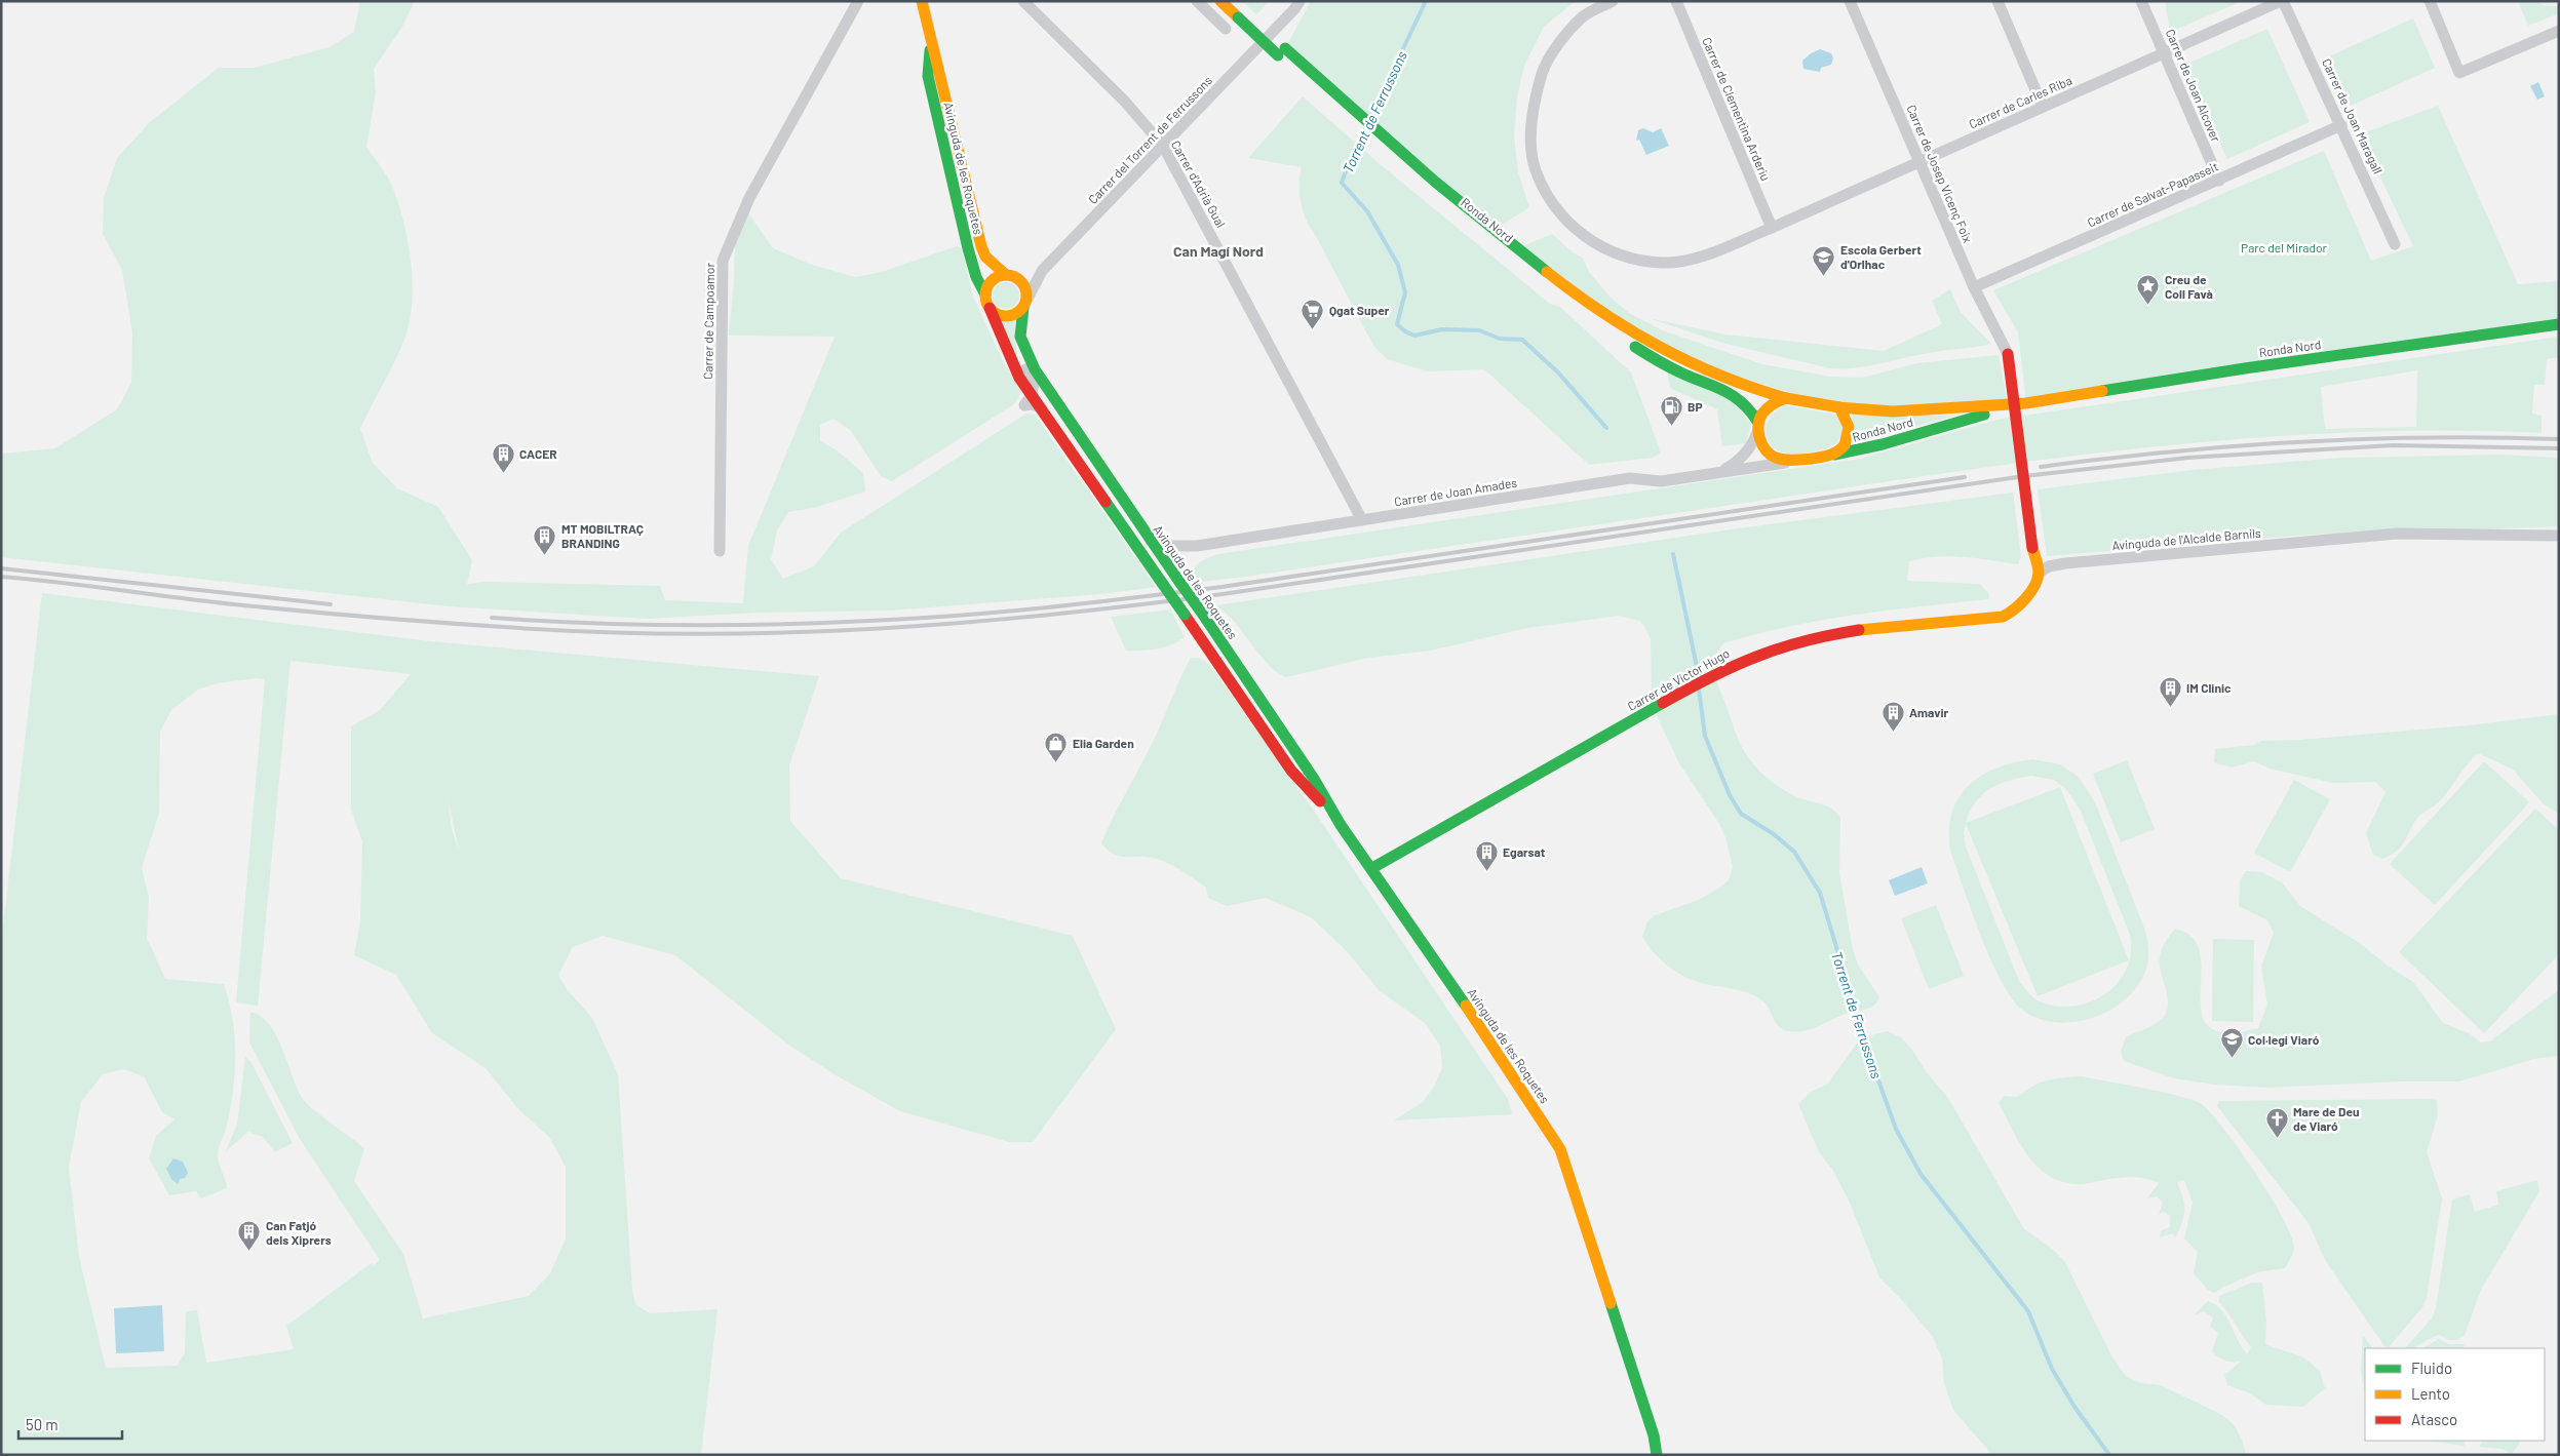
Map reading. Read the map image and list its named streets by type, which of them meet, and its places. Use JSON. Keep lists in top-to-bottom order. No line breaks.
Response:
{"streets":{"street":["Carrer de Joan Alcover","Carrer de Carles Riba","Carrer de Clementina Arderiu","Carrer de Joan Maragall","Carrer del Torrent de Ferrussons","Avinguda de les Roquetes","Carrer de Josep Vicenç Foix","Carrer d'Adrià Gual","Carrer de Salvat-Papasseit","Ronda Nord","Carrer de Campoamor","Carrer de Joan Amades","Avinguda de l'Alcalde Barnils","Carrer de Víctor Hugo"]},"crossings":[["Carrer de Joan Alcover","Carrer de Carles Riba"],["Carrer de Joan Alcover","Carrer de Salvat-Papasseit"],["Carrer de Carles Riba","Carrer de Clementina Arderiu"],["Carrer de Carles Riba","Carrer de Joan Maragall"],["Carrer de Carles Riba","Carrer de Josep Vicenç Foix"],["Carrer de Joan Maragall","Carrer de Salvat-Papasseit"],["Carrer del Torrent de Ferrussons","Avinguda de les Roquetes"],["Carrer del Torrent de Ferrussons","Carrer d'Adrià Gual"],["Avinguda de les Roquetes","Carrer de Joan Amades"],["Avinguda de les Roquetes","Carrer de Víctor Hugo"],["Carrer de Josep Vicenç Foix","Carrer de Salvat-Papasseit"],["Carrer de Josep Vicenç Foix","Avinguda de l'Alcalde Barnils"],["Carrer de Josep Vicenç Foix","Carrer de Víctor Hugo"],["Carrer d'Adrià Gual","Carrer de Joan Amades"],["Ronda Nord","Carrer de Joan Amades"],["Avinguda de l'Alcalde Barnils","Carrer de Víctor Hugo"]],"districts":["Can Magí Nord"],"water":["Torrent de Ferrussons"],"parks":["Parc del Mirador"],"places":{"school or university":["Escola Gerbert d'Orlhac","Col·legi Viaró"],"place":["Creu de Coll Favà"],"supermarket":["Qgat Super"],"fuel station":["BP"],"building":["CACER","MT MOBILTRAÇ BRANDING","IM Clinic","Amavir","Egarsat","Can Fatjó dels Xiprers"],"shop":["Elia Garden"],"church":["Mare de Deu de Viaró"]},"legend":["Fluido","Lento","Atasco"],"scale_bar":"50 m"}
